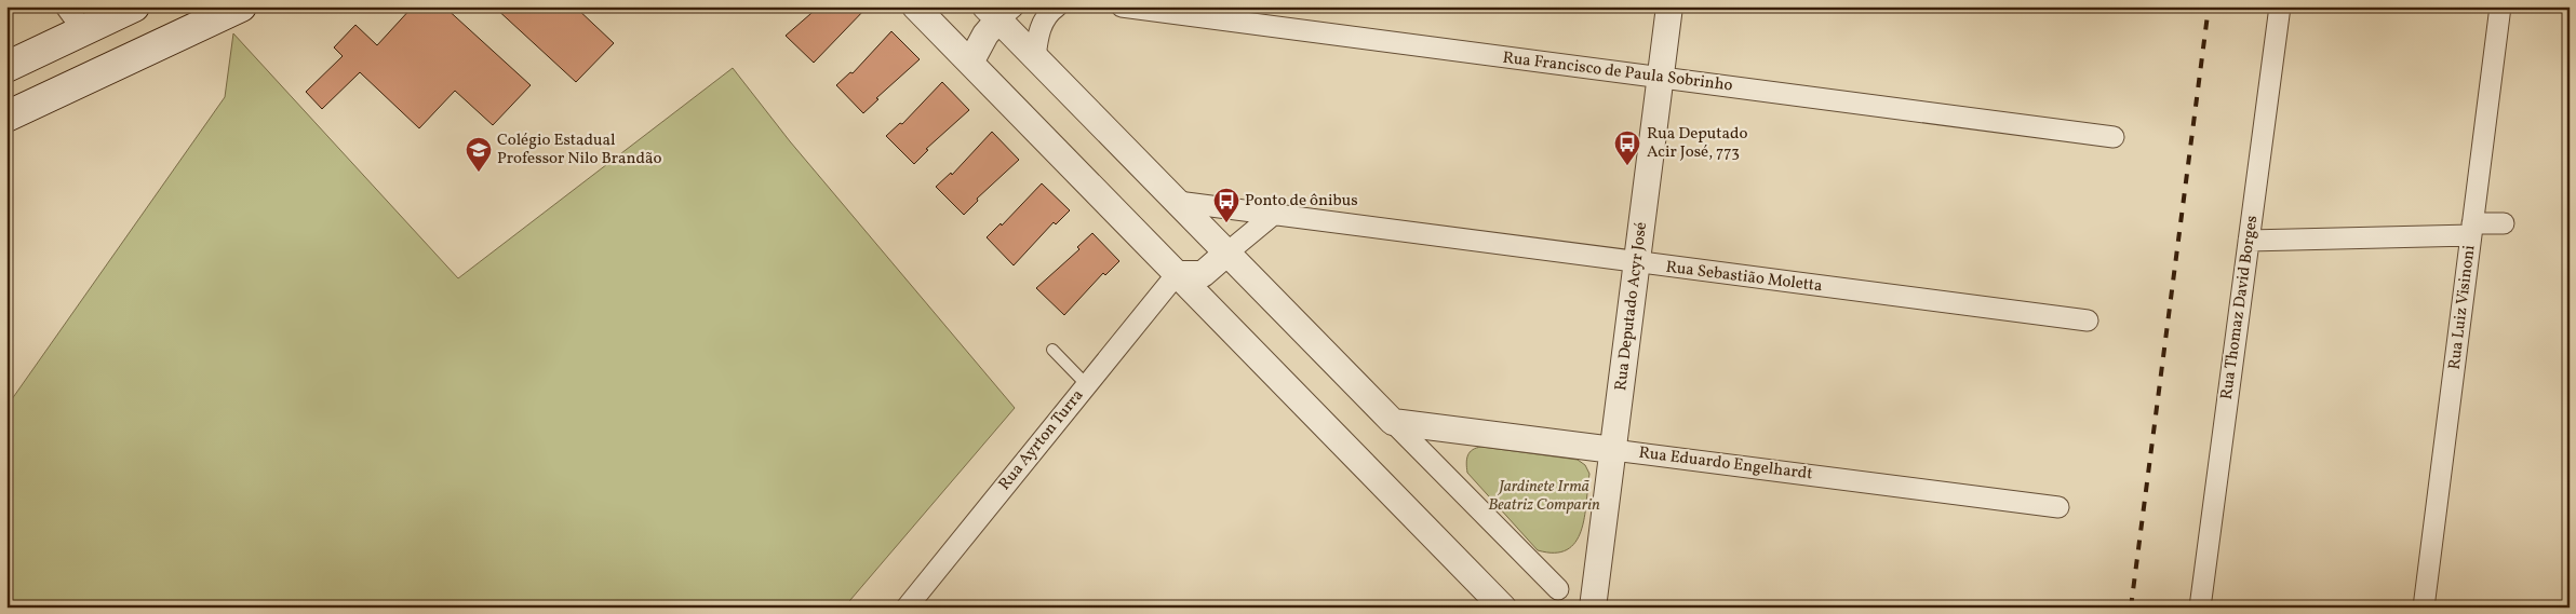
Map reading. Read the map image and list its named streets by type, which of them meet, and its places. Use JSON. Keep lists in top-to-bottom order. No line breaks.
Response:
{"streets":{"street":["Rua Francisco de Paula Sobrinho","Rua Sebastião Moletta","Rua Deputado Acyr José","Rua Thomaz David Borges","Rua Luiz Visinoni","Rua Ayrton Turra","Rua Eduardo Engelhardt"]},"crossings":[["Rua Francisco de Paula Sobrinho","Rua Deputado Acyr José"],["Rua Sebastião Moletta","Rua Deputado Acyr José"],["Rua Deputado Acyr José","Rua Eduardo Engelhardt"]],"parks":["Jardinete Irmã Beatriz Comparin"],"places":{"bus stop":["Rua Deputado Acir José, 773","Ponto de ônibus"],"school or university":["Colégio Estadual Professor Nilo Brandão"]}}
